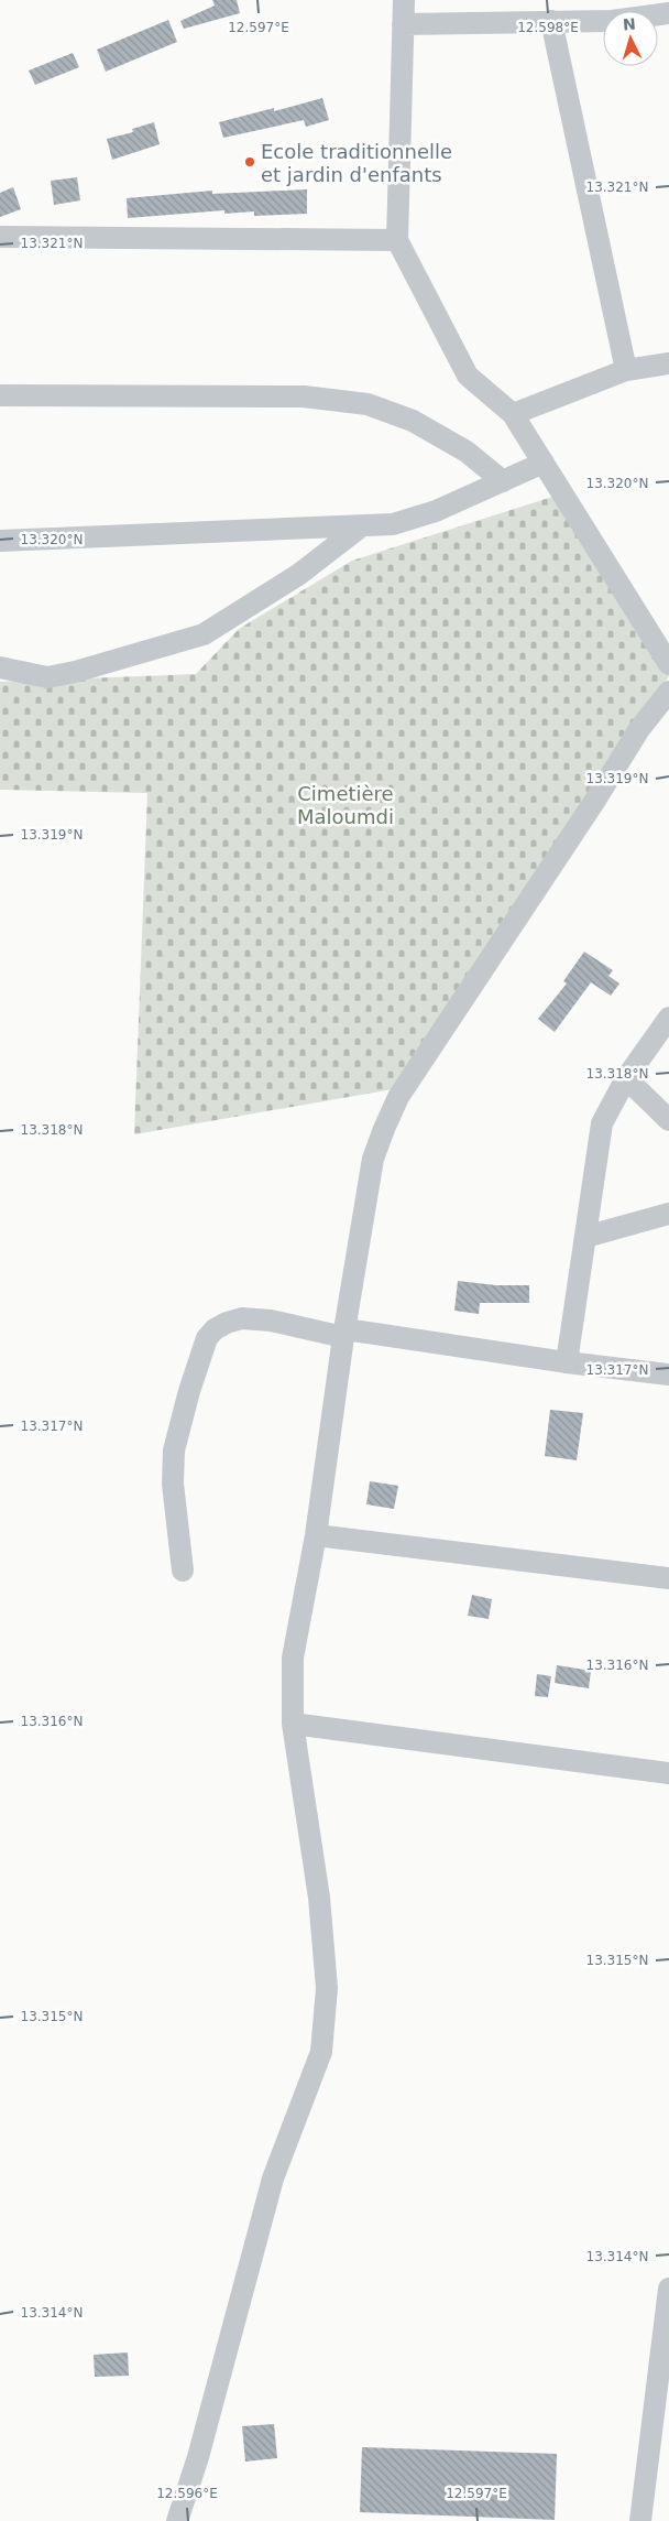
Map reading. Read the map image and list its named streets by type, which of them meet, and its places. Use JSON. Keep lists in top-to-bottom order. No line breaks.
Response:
{"parks":["Cimetière Maloumdi"],"places":["Ecole traditionnelle et jardin d'enfants"],"north":"top","coordinates":["12.597°E","12.598°E","13.321°N","13.320°N","13.319°N","13.318°N","13.317°N","13.316°N","13.315°N","13.314°N","12.596°E"]}
